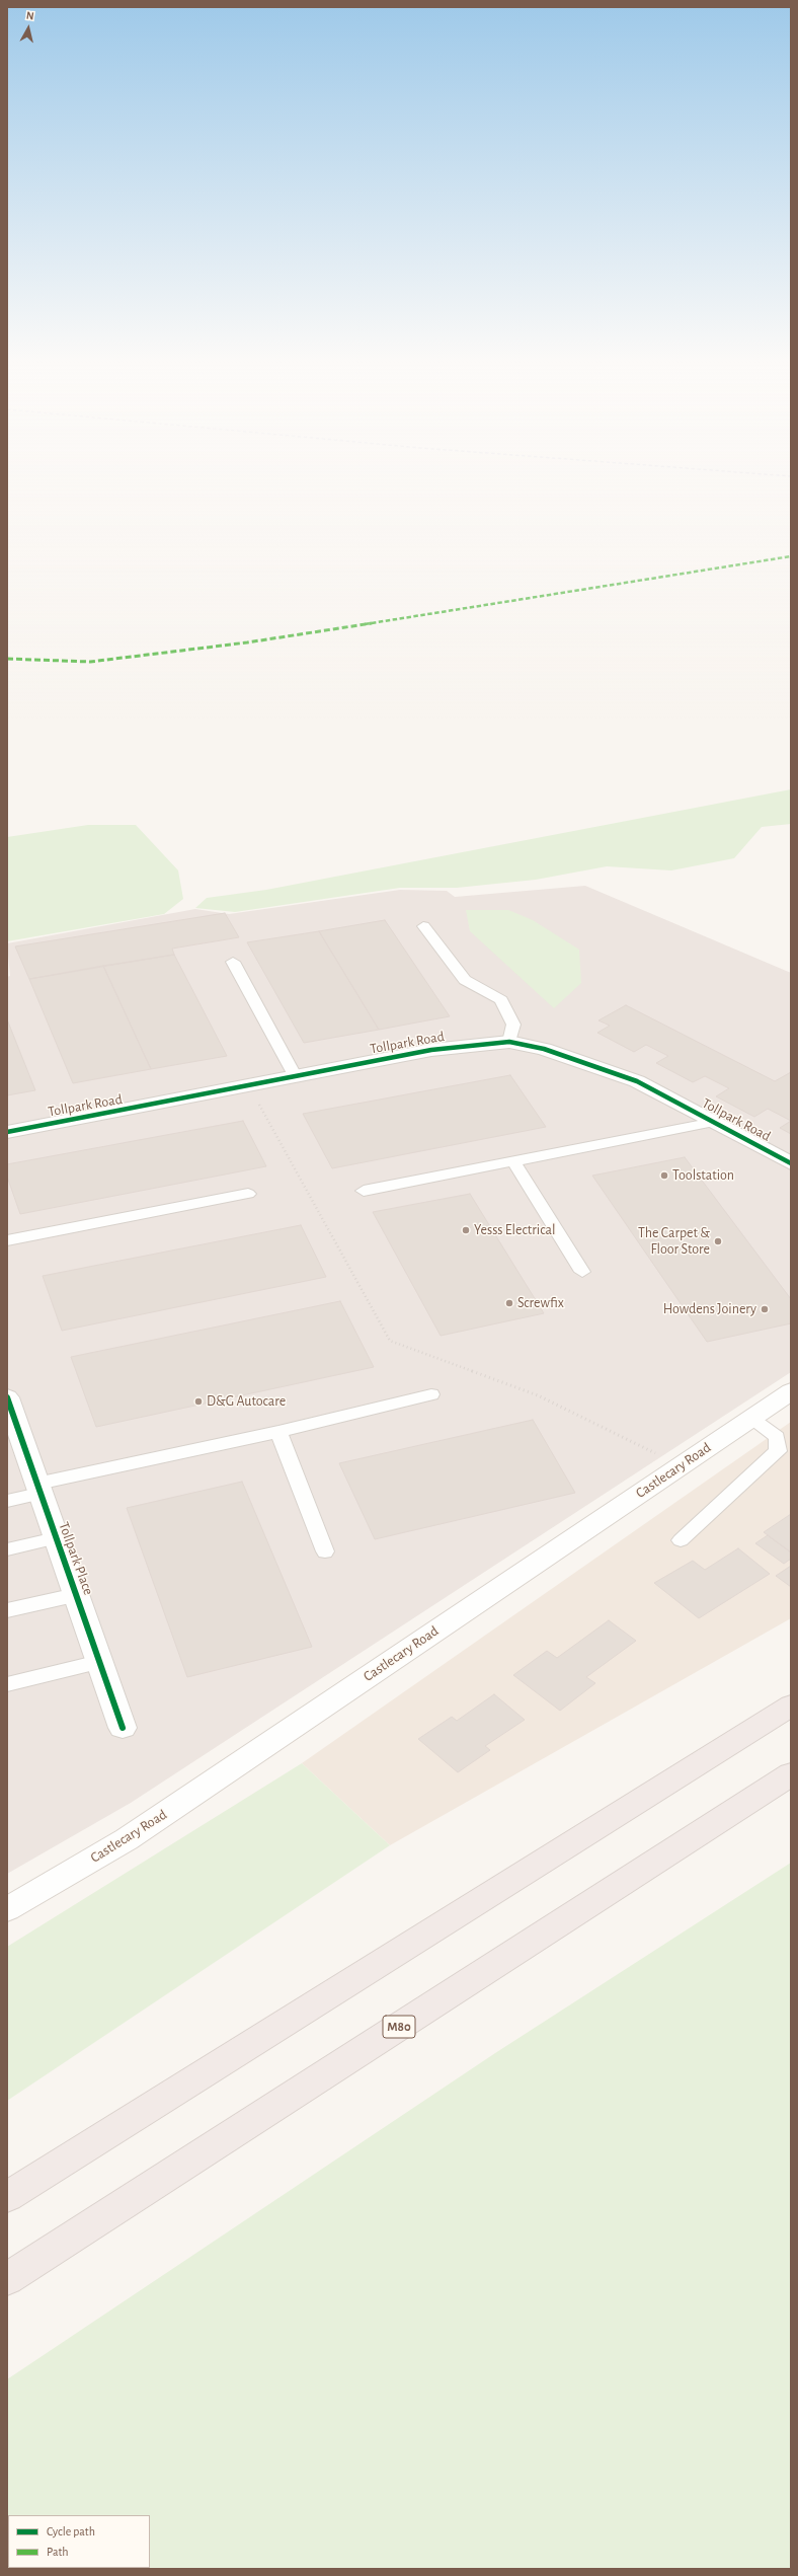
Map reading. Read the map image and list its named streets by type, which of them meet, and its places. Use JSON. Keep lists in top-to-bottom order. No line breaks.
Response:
{"streets":{"highway":["M80"],"street":["Tollpark Road","Castlecary Road","Tollpark Place"]},"places":["Toolstation","Yesss Electrical","The Carpet & Floor Store","Screwfix","Howdens Joinery","D&G Autocare"],"legend":["Cycle path","Path"],"north":"top"}
